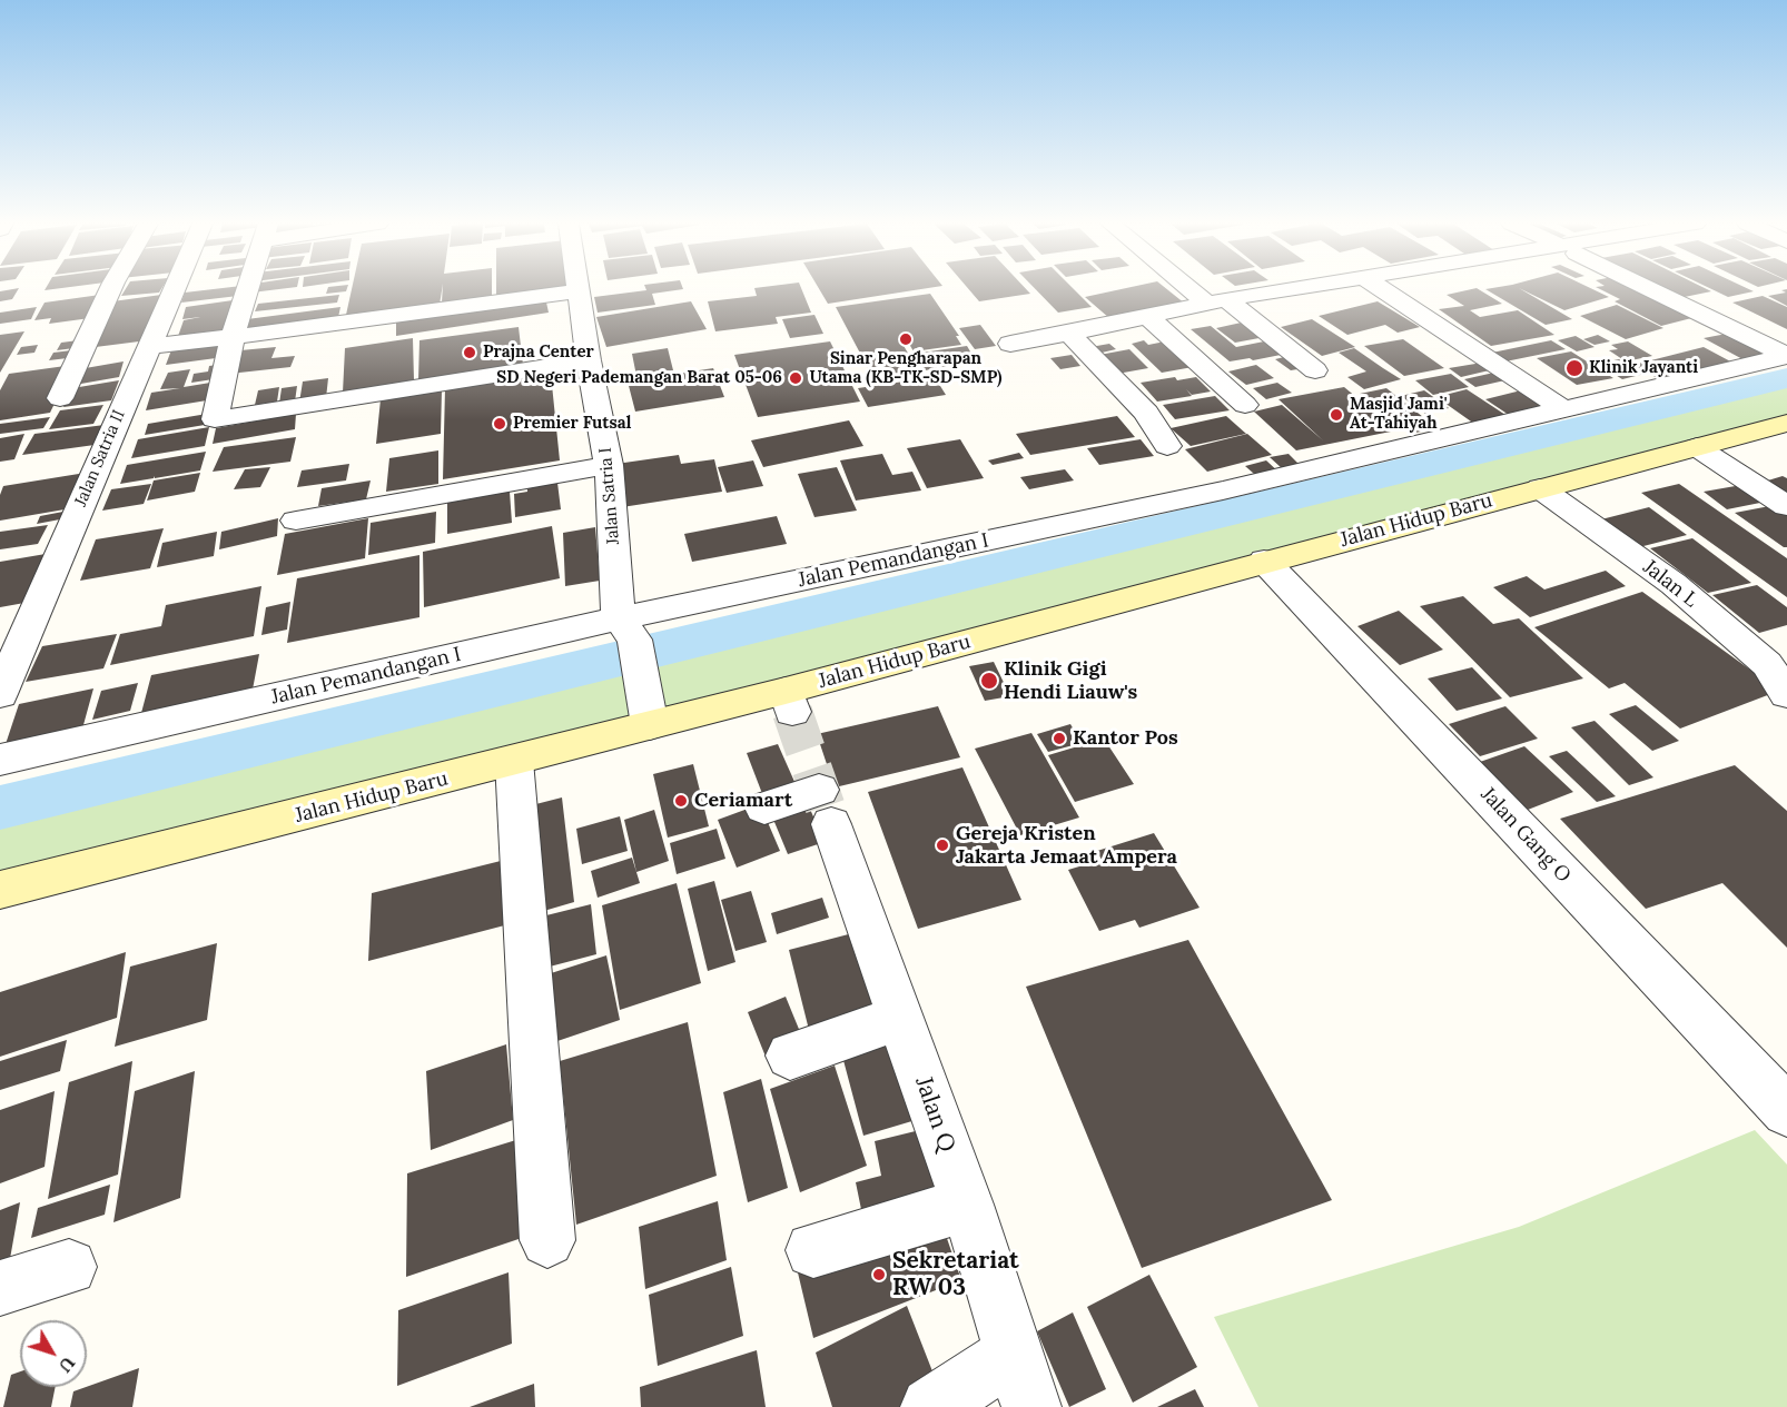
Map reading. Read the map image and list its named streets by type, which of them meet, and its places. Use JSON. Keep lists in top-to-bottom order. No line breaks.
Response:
{"streets":{"street":["Jalan Satria II","Jalan Satria I","Jalan Hidup Baru","Jalan Pemandangan I","Jalan L","Jalan Gang O","Jalan Q"]},"crossings":[["Jalan Satria I","Jalan Hidup Baru"],["Jalan Satria I","Jalan Pemandangan I"],["Jalan Hidup Baru","Jalan L"],["Jalan Hidup Baru","Jalan Gang O"]],"places":["Sinar Pengharapan Utama (KB-TK-SD-SMP)","Prajna Center","Klinik Jayanti","SD Negeri Pademangan Barat 05-06","Masjid Jami' At-Tahiyah","Premier Futsal","Klinik Gigi Hendi Liauw's","Kantor Pos","Ceriamart","Gereja Kristen Jakarta Jemaat Ampera","Sekretariat RW 03"],"north":"bottom right"}
